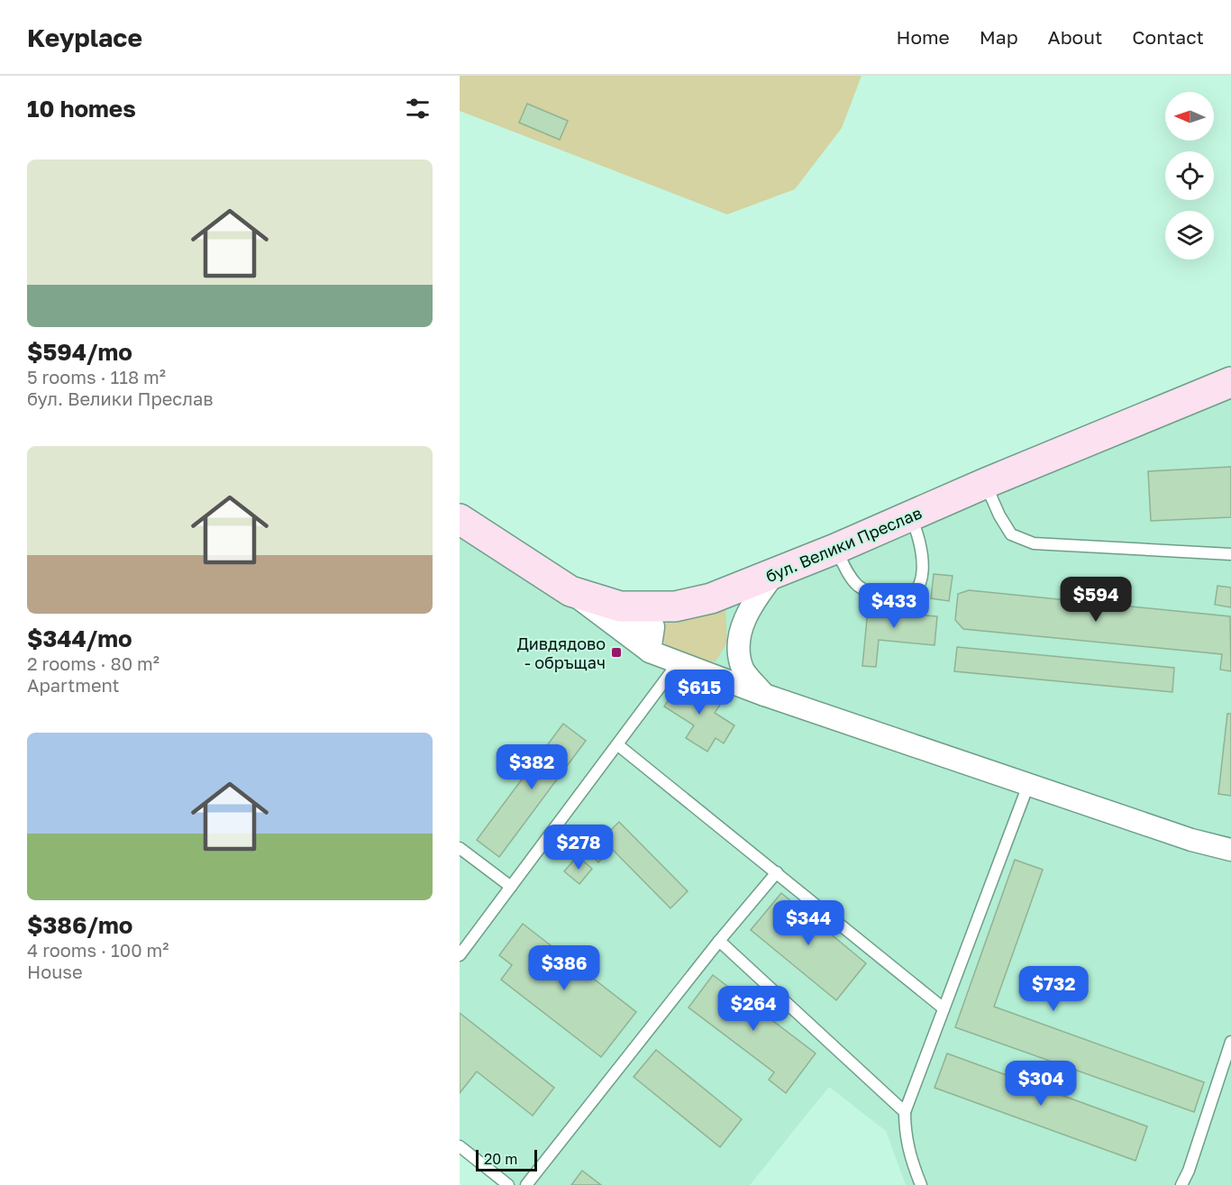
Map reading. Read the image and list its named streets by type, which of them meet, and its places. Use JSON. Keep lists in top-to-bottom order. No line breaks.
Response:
{"streets":{"main road":["бул. Велики Преслав"]},"places":{"transit":["Дивдядово - обръщач"]},"scale_bar":"20 m","north":"left","page":{"header":"Keyplace","nav":["Home","Map","About","Contact"],"heading":"10 homes","list":[{"name":"$594/mo","note":"5 rooms · 118 m² · бул. Велики Преслав"},{"name":"$344/mo","note":"2 rooms · 80 m² · Apartment"},{"name":"$386/mo","note":"4 rooms · 100 m² · House"}],"price":["$594","$433","$615","$382","$278","$344","$386","$732","$264","$304"],"scale":"20 m"}}
